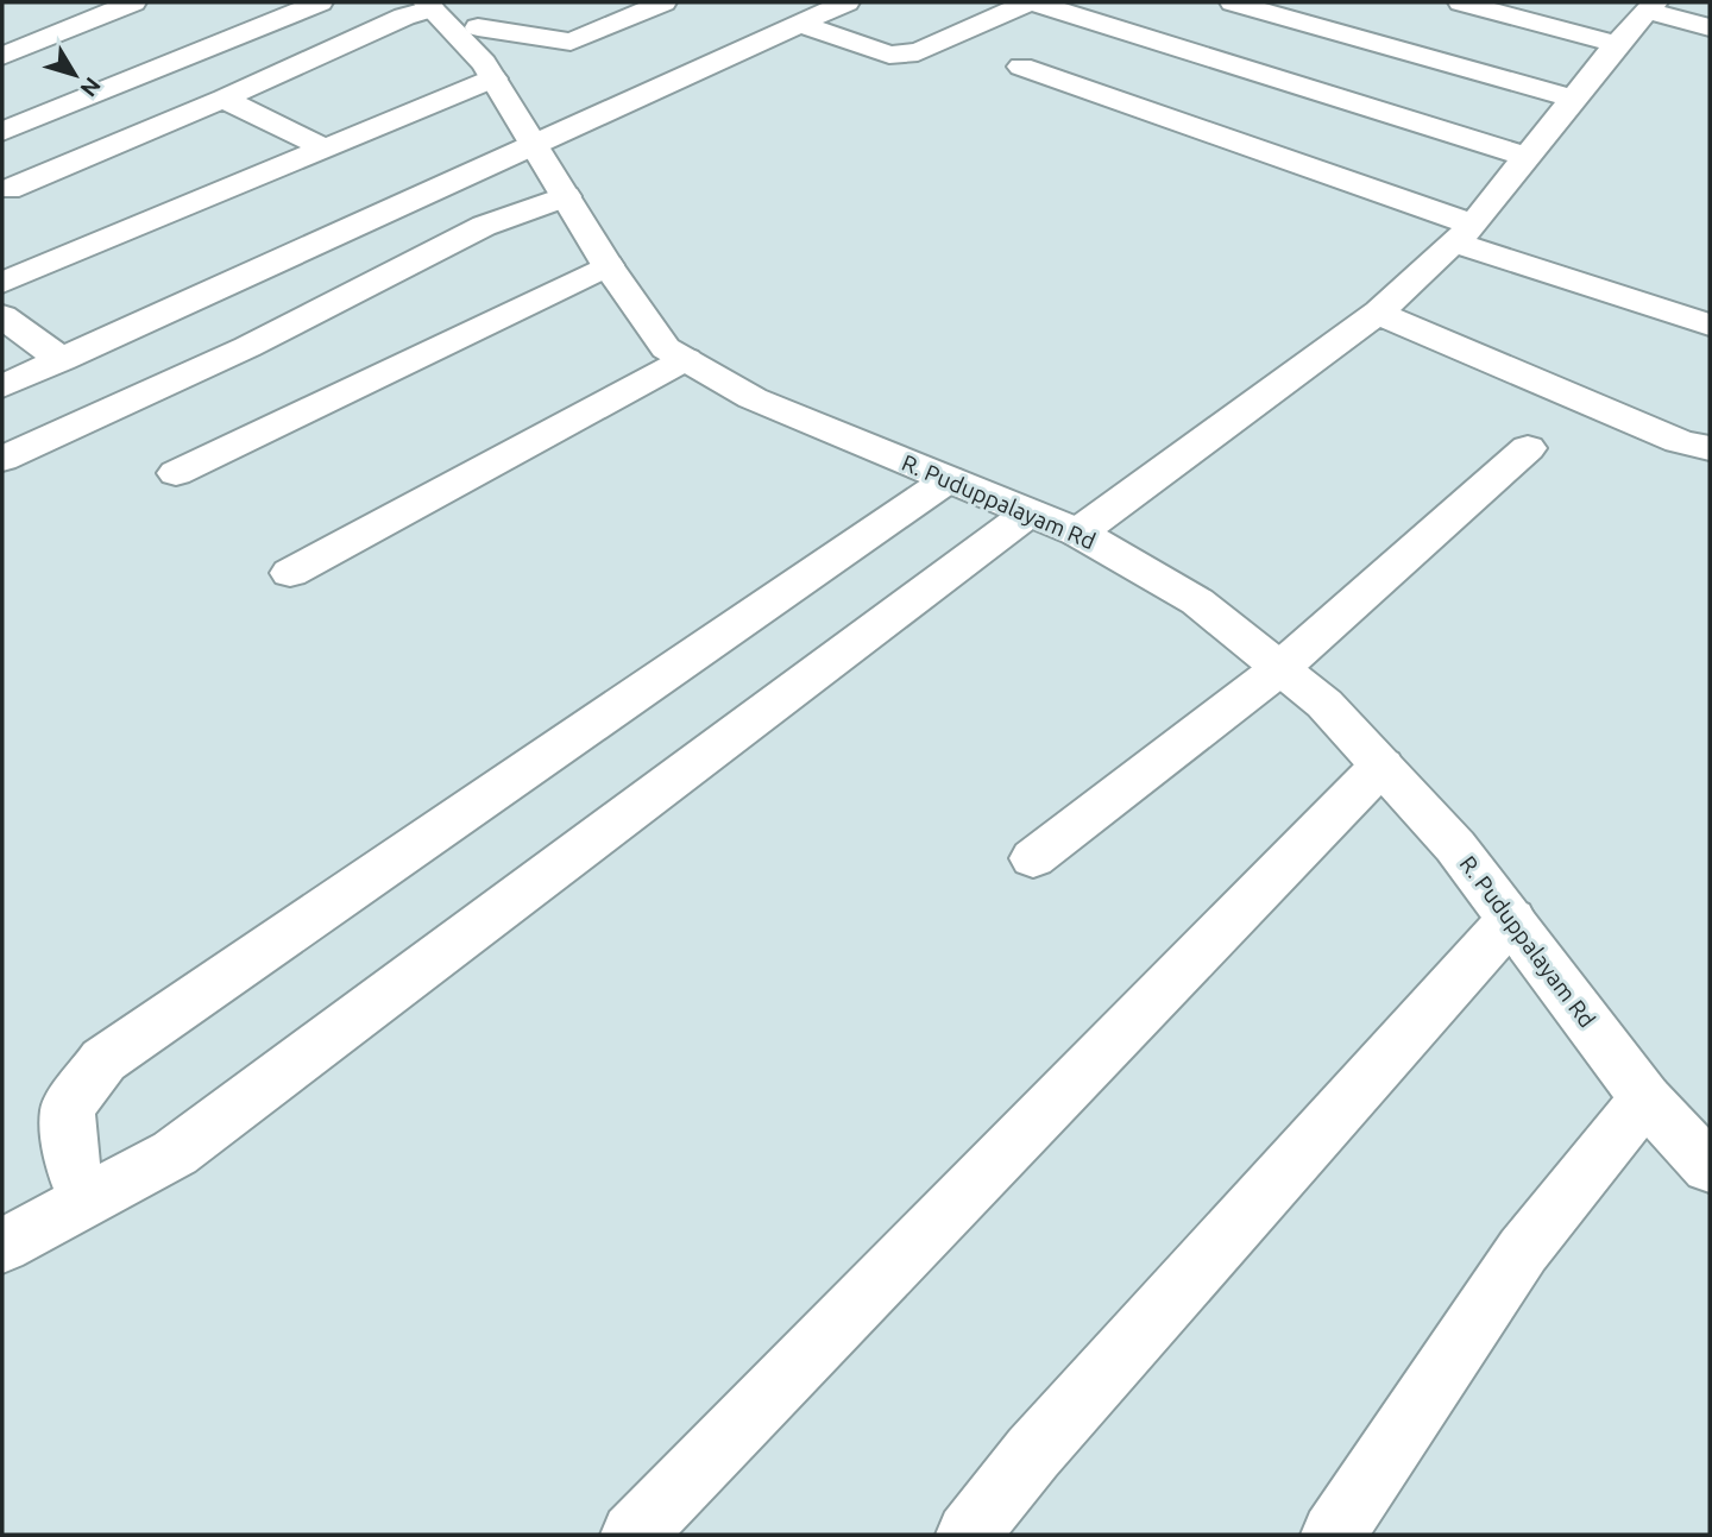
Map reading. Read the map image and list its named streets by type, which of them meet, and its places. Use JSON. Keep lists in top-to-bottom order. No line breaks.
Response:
{"streets":{"street":["R. Puduppalayam Rd"]},"north":"bottom right"}
